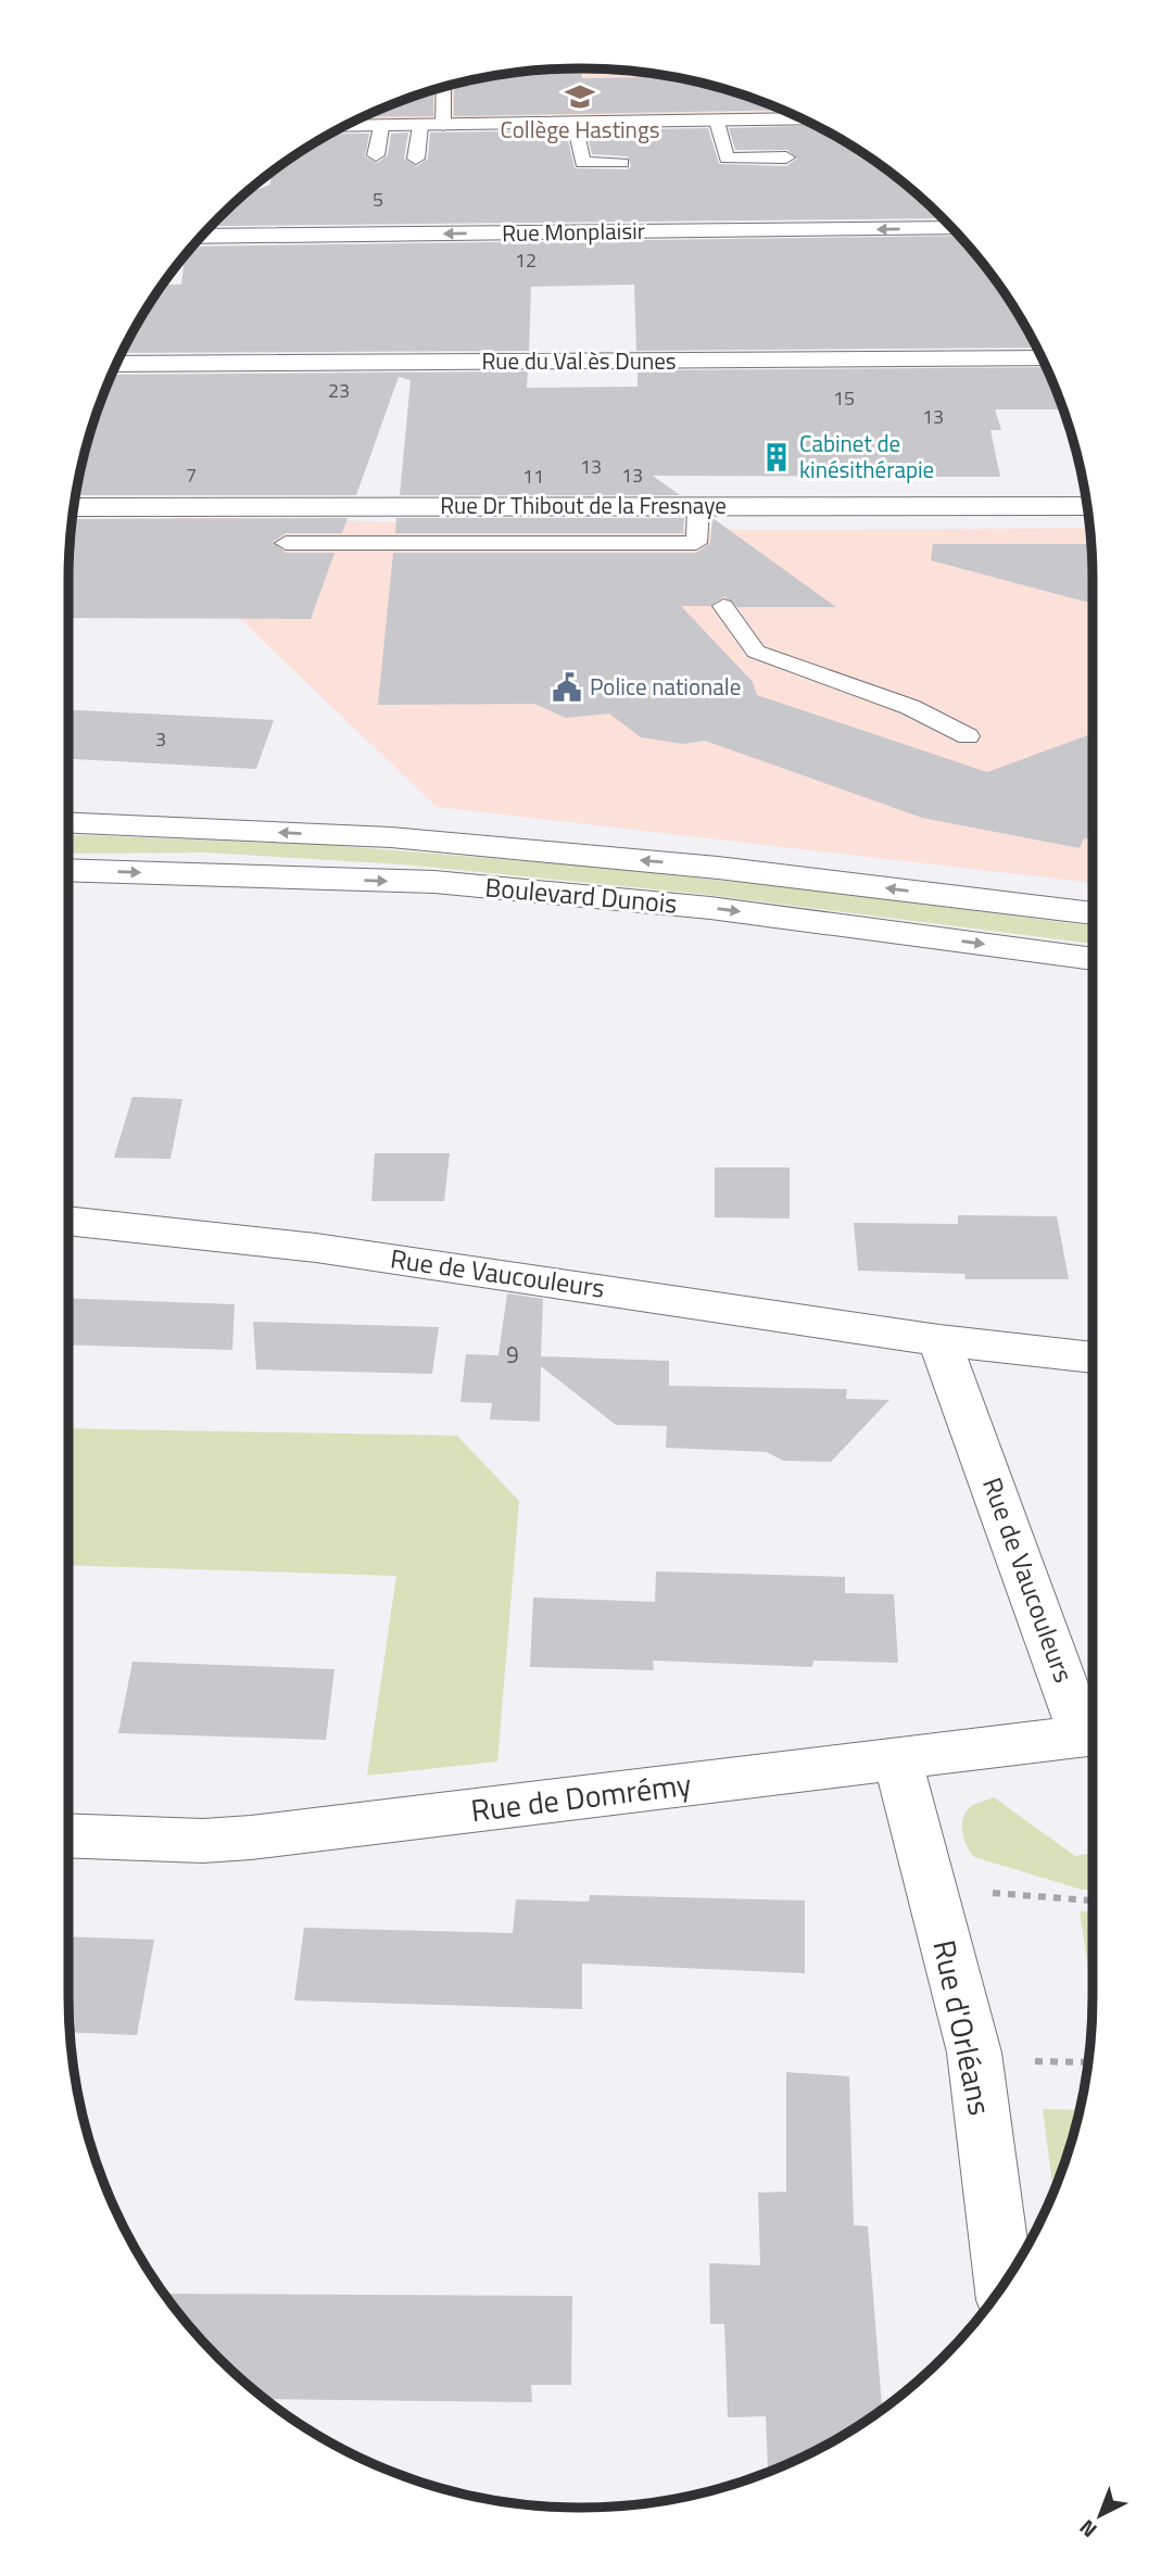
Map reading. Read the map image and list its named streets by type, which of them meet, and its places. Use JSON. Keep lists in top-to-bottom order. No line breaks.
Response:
{"streets":{"street":["Rue Monplaisir","Rue du Val ès Dunes","Rue Dr Thibout de la Fresnaye","Boulevard Dunois","Rue de Vaucouleurs","Rue de Domrémy","Rue d'Orléans"]},"crossings":[["Rue de Domrémy","Rue d'Orléans"]],"places":{"school or university":["Collège Hastings"],"building":["Cabinet de kinésithérapie"],"public building":["Police nationale"]},"house_numbers":["5","12","23","15","13","13","7","13","11","3","9"],"north":"bottom left"}
